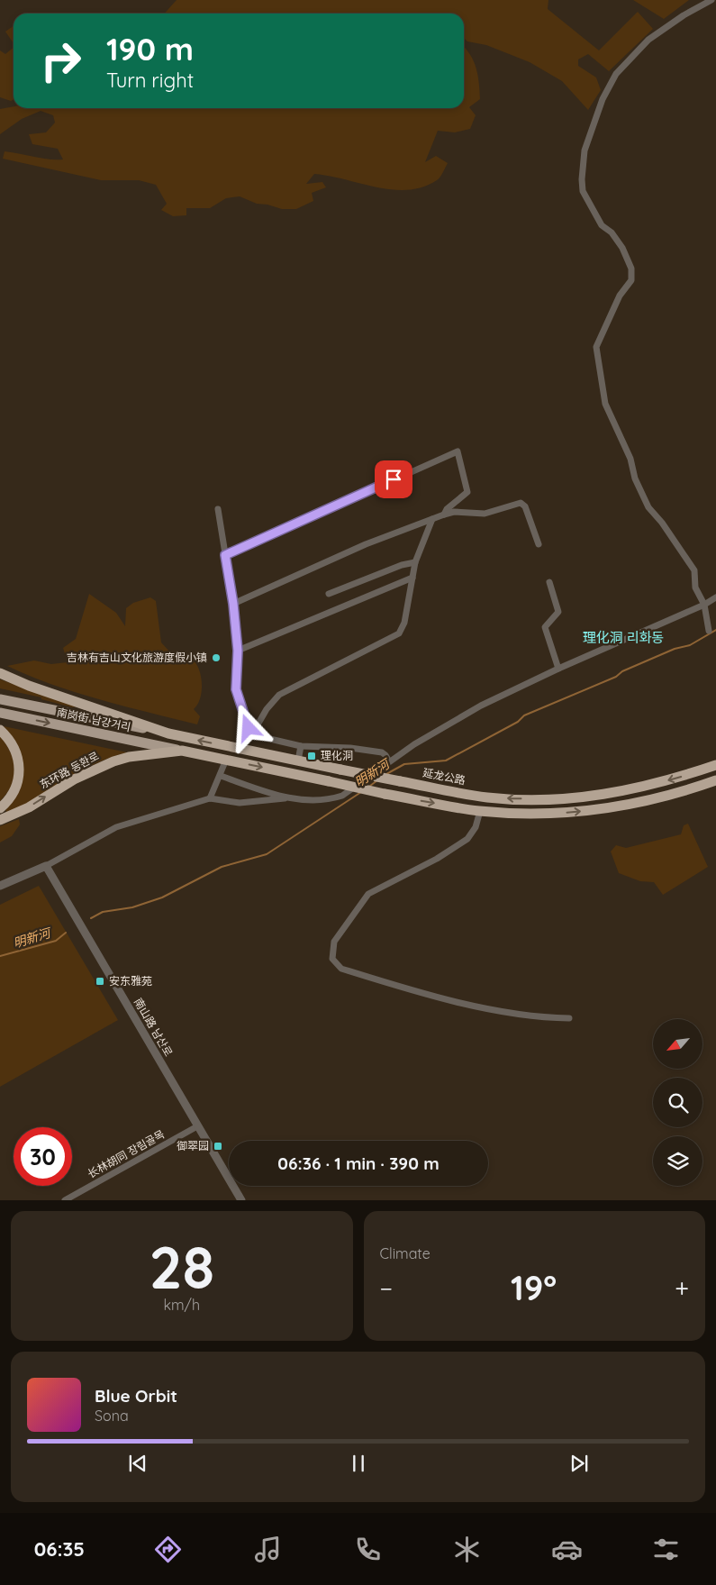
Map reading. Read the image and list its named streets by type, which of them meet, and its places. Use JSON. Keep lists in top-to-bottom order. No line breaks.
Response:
{"streets":{"highway":["东环路 동환로","延龙公路"],"main road":["南岗街 남강거리"],"street":["南山路 남산로","长林胡同 장림골목"]},"crossings":[["南岗街 남강거리","东环路 동환로"],["南岗街 남강거리","延龙公路"],["南山路 남산로","长林胡同 장림골목"]],"one_way":["东环路 동환로"],"districts":["理化洞 리화동"],"water":["明新河"],"places":{"other":["吉林有吉山文化旅游度假小镇"],"transit":["理化洞","安东雅苑","御翠园"]},"north":"bottom left","page":{"turn":["190 m","Turn right"],"limit":"30","trip":"06:36 · 1 min · 390 m","tile":[["28","km/h"],"Climate"],"heat":["−","19°","+"],"song":["Blue Orbit","Sona"],"tabs":"06:35"}}
